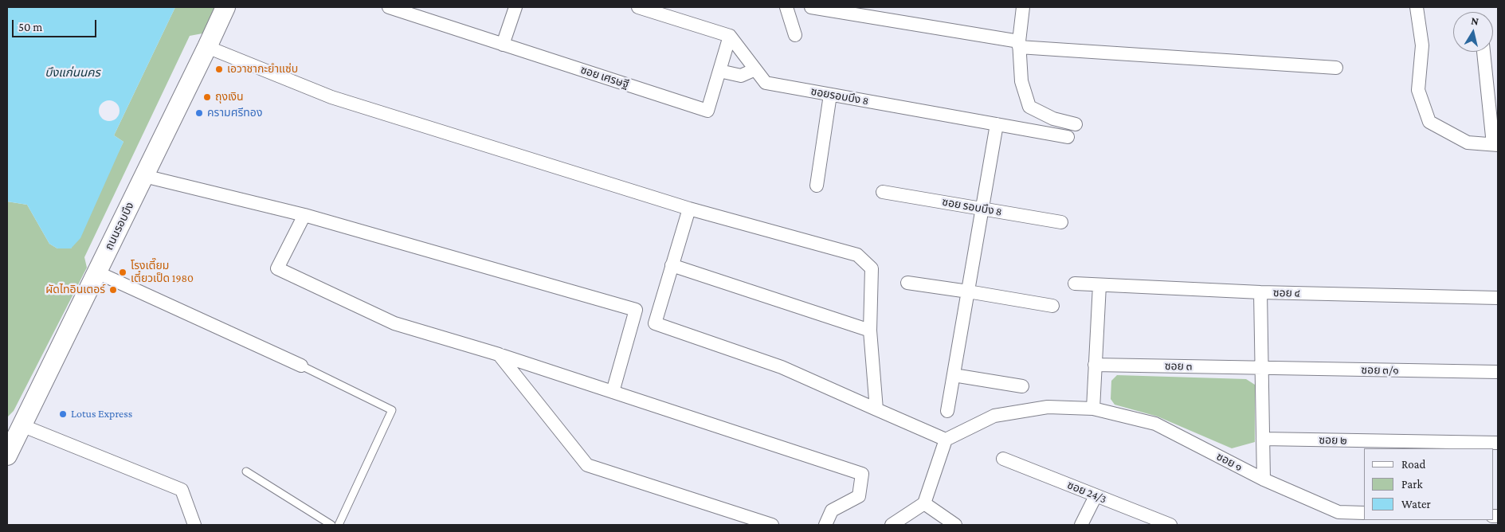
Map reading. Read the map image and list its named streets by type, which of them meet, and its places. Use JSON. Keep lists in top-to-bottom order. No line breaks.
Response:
{"streets":{"street":["ซอย เศรษฐี","ซอยรอบบึง 8","ซอย รอบบึง 8","ถนนรอบบึง","ซอย ๔","ซอย ๓","ซอย ๓/๑","ซอย ๒","ซอย ๑","ซอย 24/3"]},"crossings":[["ซอย ๓","ซอย ๓/๑"]],"water":["บึงแก่นนคร"],"places":["เอวาชากะยำแซ่บ","ถุงเงิน","ครามศรีทอง","โรงเตี๊ยม เตี๋ยวเป็ด 1980","ผัดไทอินเตอร์","Lotus Express"],"legend":["Road","Park","Water"],"scale_bar":"50 m","north":"top"}
